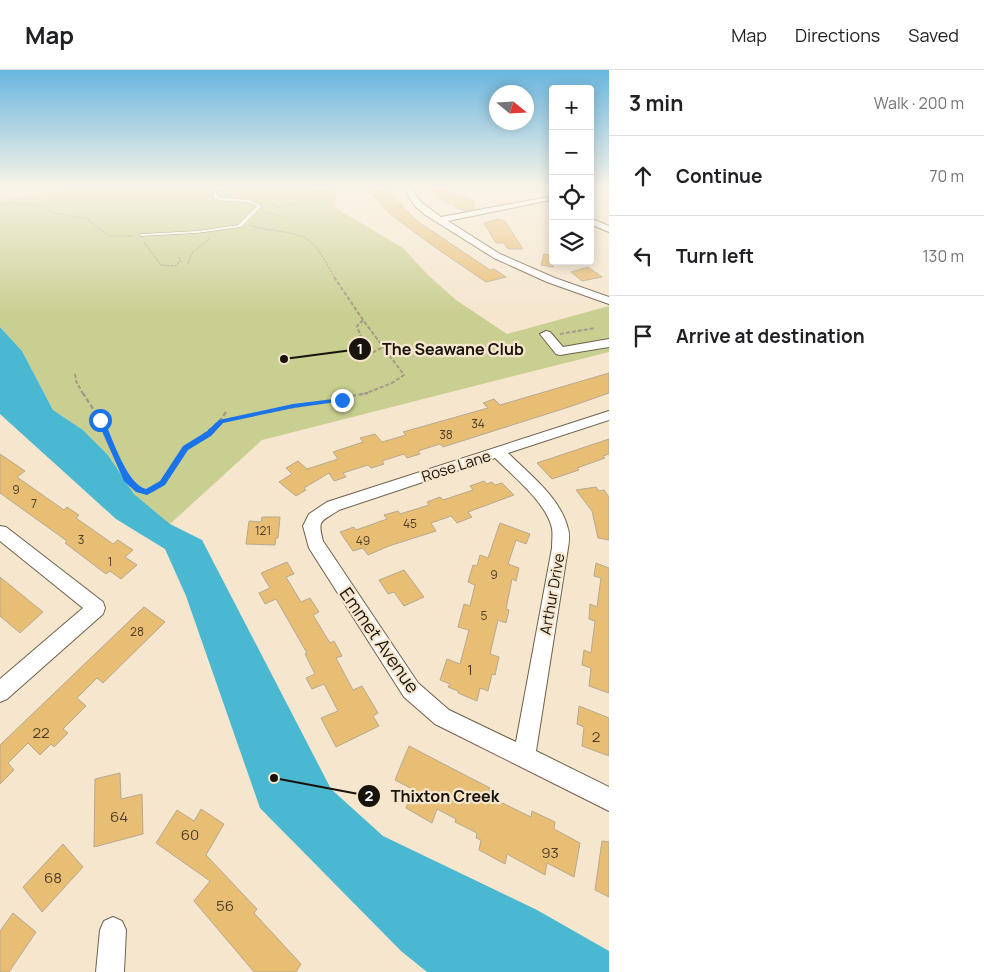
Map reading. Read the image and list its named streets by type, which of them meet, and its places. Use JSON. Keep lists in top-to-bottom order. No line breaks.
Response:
{"streets":{"street":["Rose Lane","Arthur Drive","Emmet Avenue"]},"crossings":[["Rose Lane","Arthur Drive"],["Rose Lane","Emmet Avenue"],["Arthur Drive","Emmet Avenue"]],"places":["The Seawane Club","Thixton Creek"],"house_numbers":["34","38","9","7","45","121","3","49","1","9","5","28","1","22","2","64","60","93","68","56"],"north":"right","page":{"header":"Map","nav":["Map","Directions","Saved"],"heading":["3 min","Walk · 200 m"],"map_buttons":["+","−"],"list":[["Continue","70 m"],["Turn left","130 m"],"Arrive at destination"]}}
